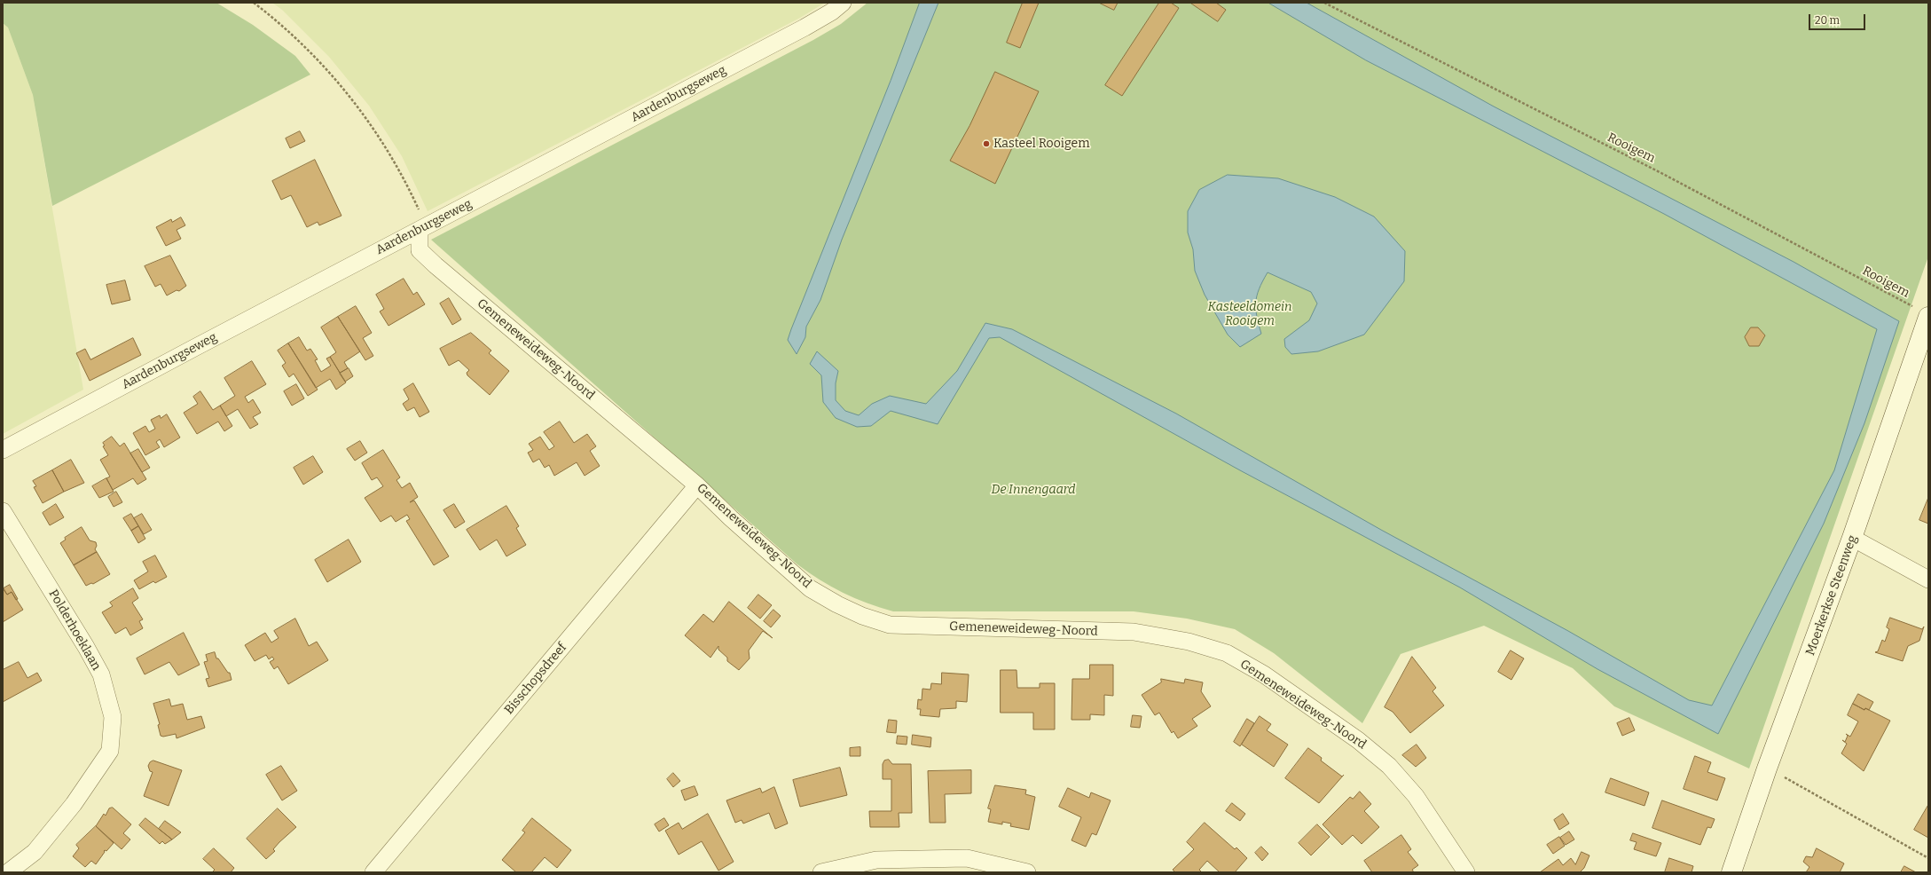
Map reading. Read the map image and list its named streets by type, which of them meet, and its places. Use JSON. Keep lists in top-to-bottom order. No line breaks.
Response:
{"streets":{"street":["Aardenburgseweg","Gemeneweideweg-Noord","Moerkerkse Steenweg","Polderhoeklaan","Bisschopsdreef"],"path":["Rooigem"]},"crossings":[["Aardenburgseweg","Gemeneweideweg-Noord"],["Rooigem","Moerkerkse Steenweg"],["Gemeneweideweg-Noord","Bisschopsdreef"]],"parks":["Kasteeldomein Rooigem","De Innengaard"],"places":["Kasteel Rooigem"],"scale_bar":"20 m"}
